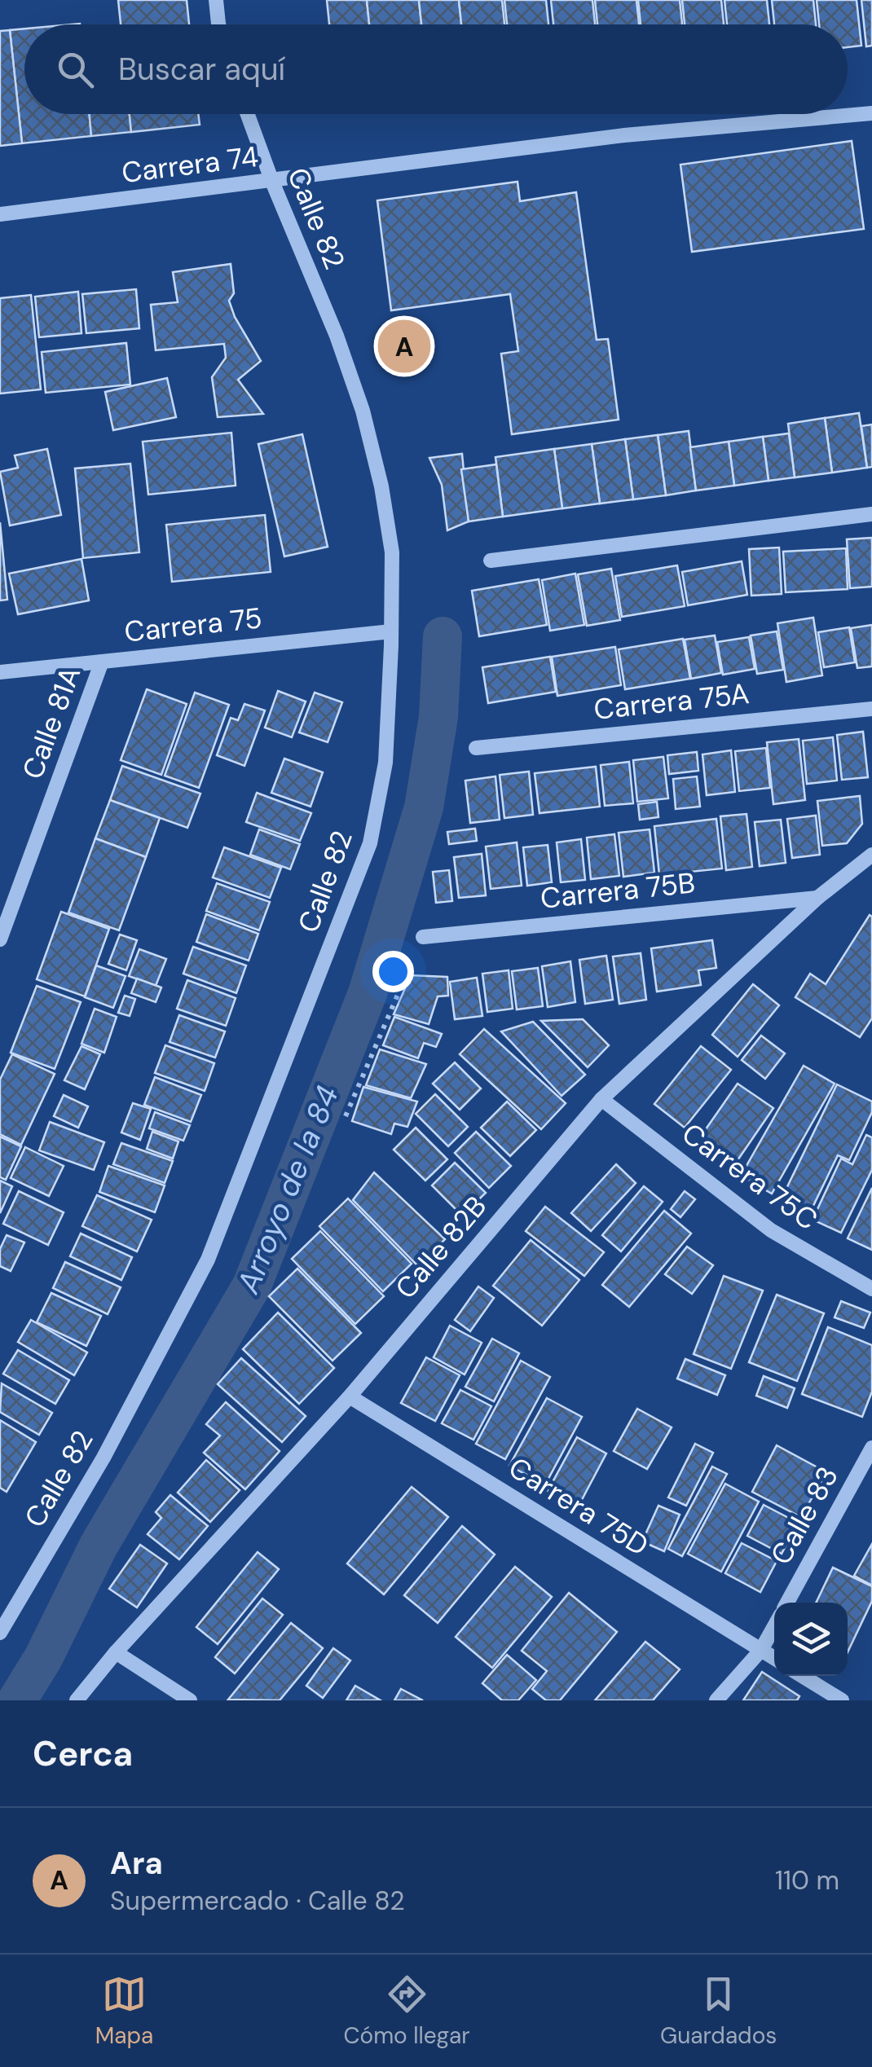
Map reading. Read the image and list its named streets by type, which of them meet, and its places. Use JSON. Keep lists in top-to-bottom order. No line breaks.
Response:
{"streets":{"street":["Carrera 74","Calle 82","Carrera 75","Carrera 75A","Calle 81A","Carrera 75B","Carrera 75C","Calle 82B","Carrera 75D","Calle 83"]},"crossings":[["Carrera 74","Calle 82"],["Calle 82","Carrera 75"],["Carrera 75","Calle 81A"],["Carrera 75B","Calle 82B"],["Carrera 75C","Calle 82B"],["Calle 82B","Carrera 75D"]],"water":["Arroyo de la 84"],"page":{"search":"Buscar aquí","pins":"A","heading":"Cerca","list":[{"mark":"A","name":"Ara","note":"Supermercado · Calle 82","value":"110 m"}],"nav":["Mapa","Cómo llegar","Guardados"]}}
